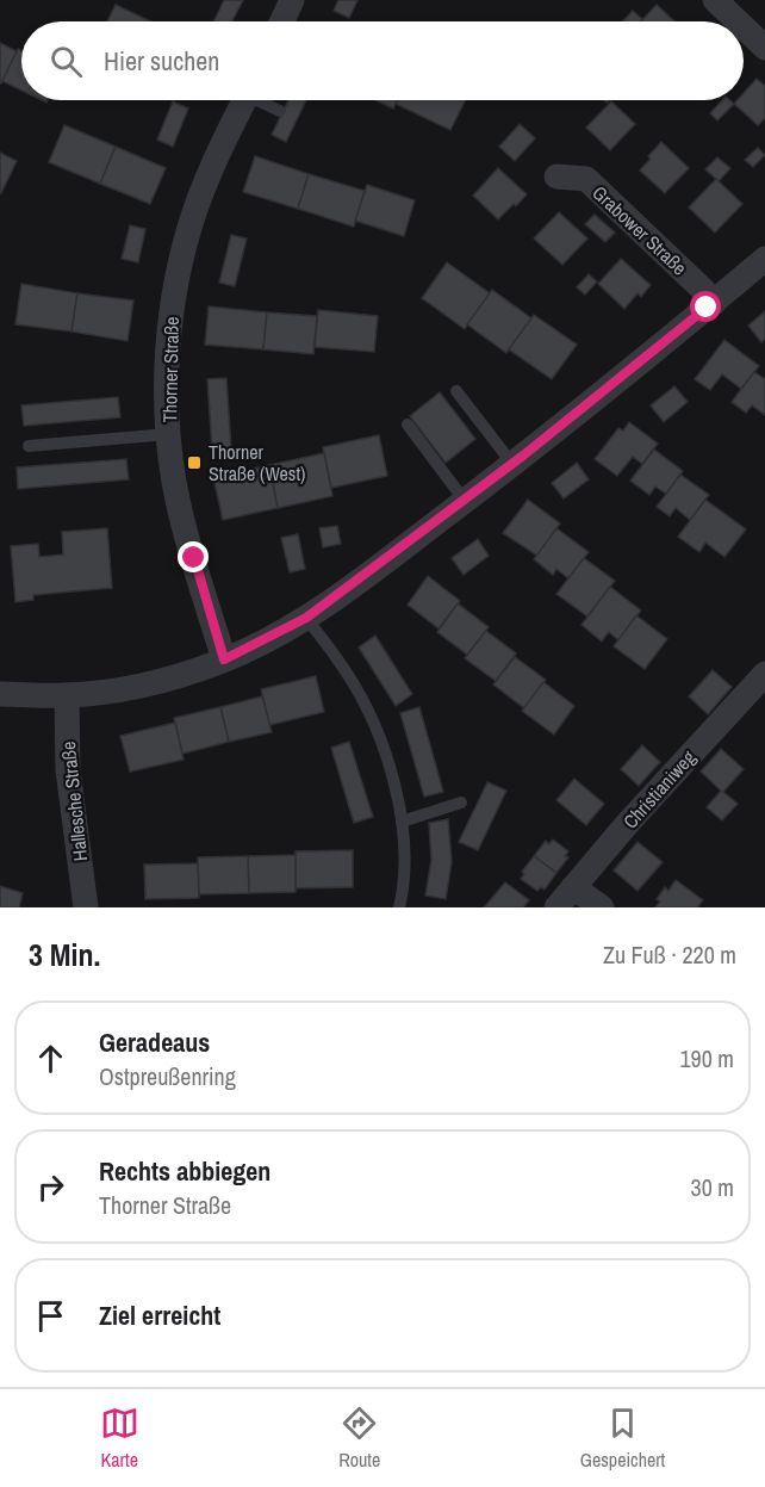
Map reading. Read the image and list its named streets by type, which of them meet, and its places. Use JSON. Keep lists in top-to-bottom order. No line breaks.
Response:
{"streets":{"street":["Grabower Straße","Thorner Straße","Christianiweg","Hallesche Straße"]},"places":{"transit":["Thorner Straße (West)"]},"page":{"search":"Hier suchen","heading":["3 Min.","Zu Fuß · 220 m"],"list":[["Geradeaus","Ostpreußenring","190 m"],["Rechts abbiegen","Thorner Straße","30 m"],"Ziel erreicht"],"nav":["Karte","Route","Gespeichert"]}}
